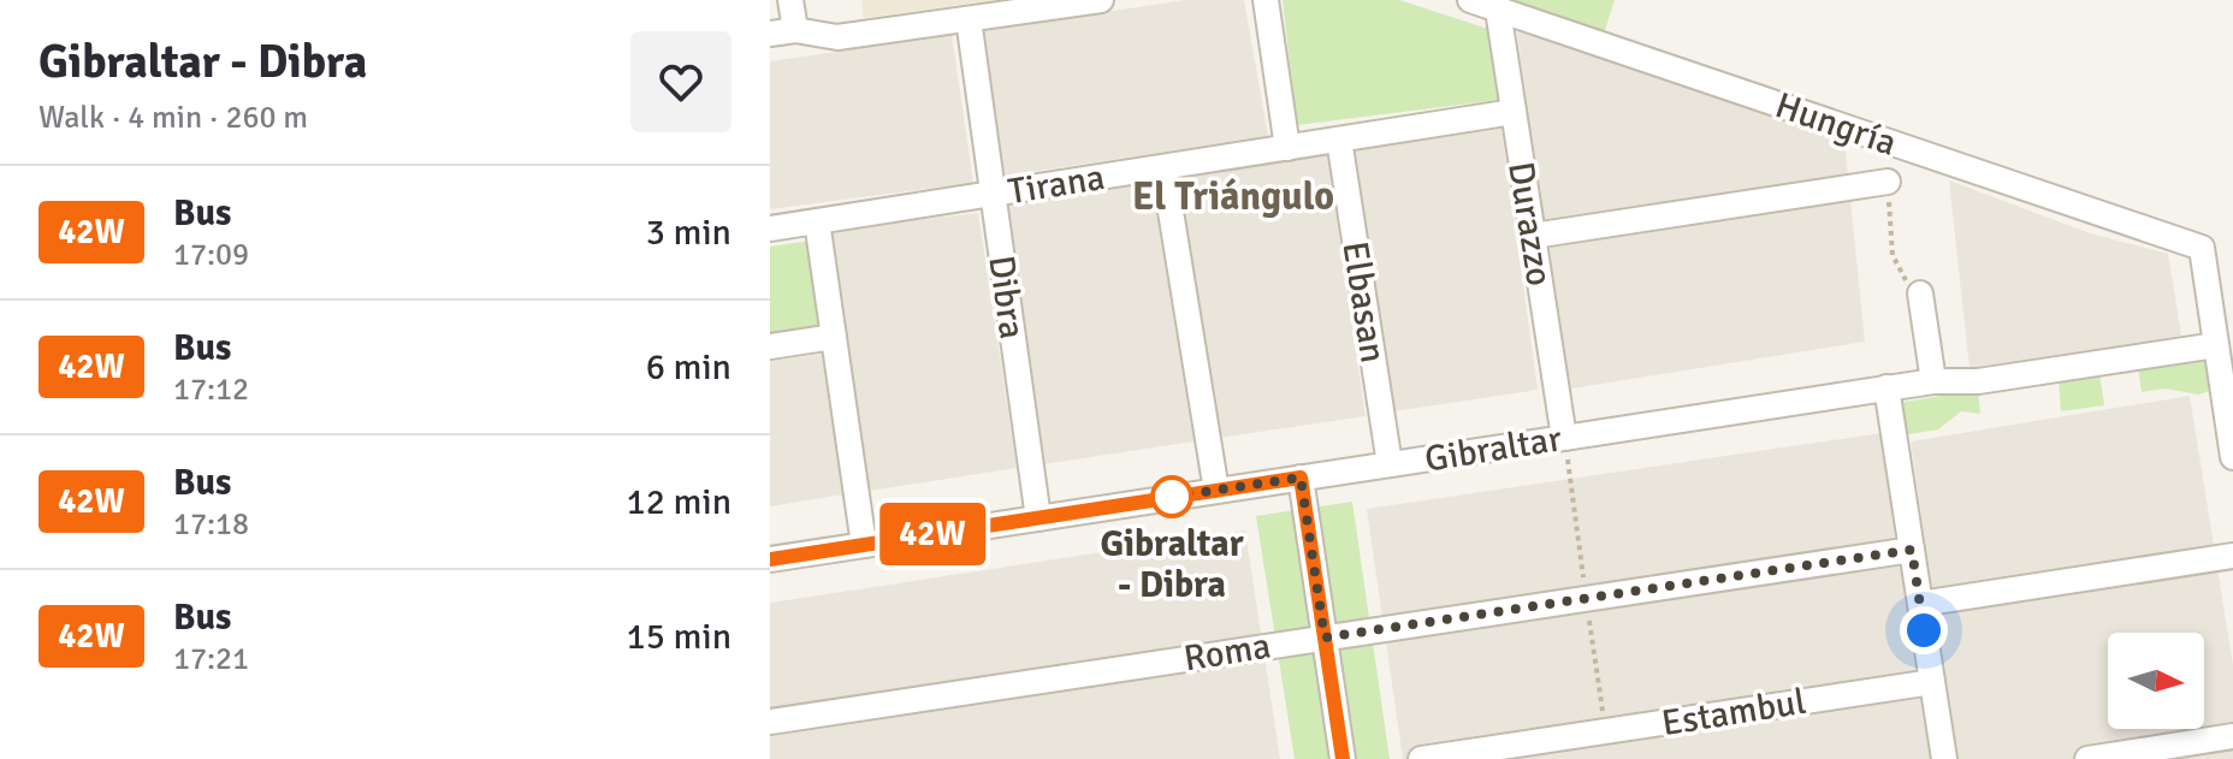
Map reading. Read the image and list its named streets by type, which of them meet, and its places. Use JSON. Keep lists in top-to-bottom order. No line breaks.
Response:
{"streets":{"street":["Hungría","Tirana","Durazzo","Dibra","Elbasan","Gibraltar","Roma","Estambul"]},"crossings":[["Hungría","Durazzo"],["Hungría","Gibraltar"],["Tirana","Durazzo"],["Tirana","Dibra"],["Tirana","Elbasan"],["Durazzo","Gibraltar"],["Dibra","Gibraltar"],["Elbasan","Gibraltar"]],"districts":["El Triángulo"],"places":["Gibraltar - Dibra"],"lines":["bus line 42W"],"north":"right","page":{"heading":["Gibraltar - Dibra","Walk · 4 min · 260 m"],"on_map":"42W","list":[{"mark":"42W","name":"Bus","note":"17:09","value":"3 min"},{"mark":"42W","name":"Bus","note":"17:12","value":"6 min"},{"mark":"42W","name":"Bus","note":"17:18","value":"12 min"},{"mark":"42W","name":"Bus","note":"17:21","value":"15 min"}]}}
